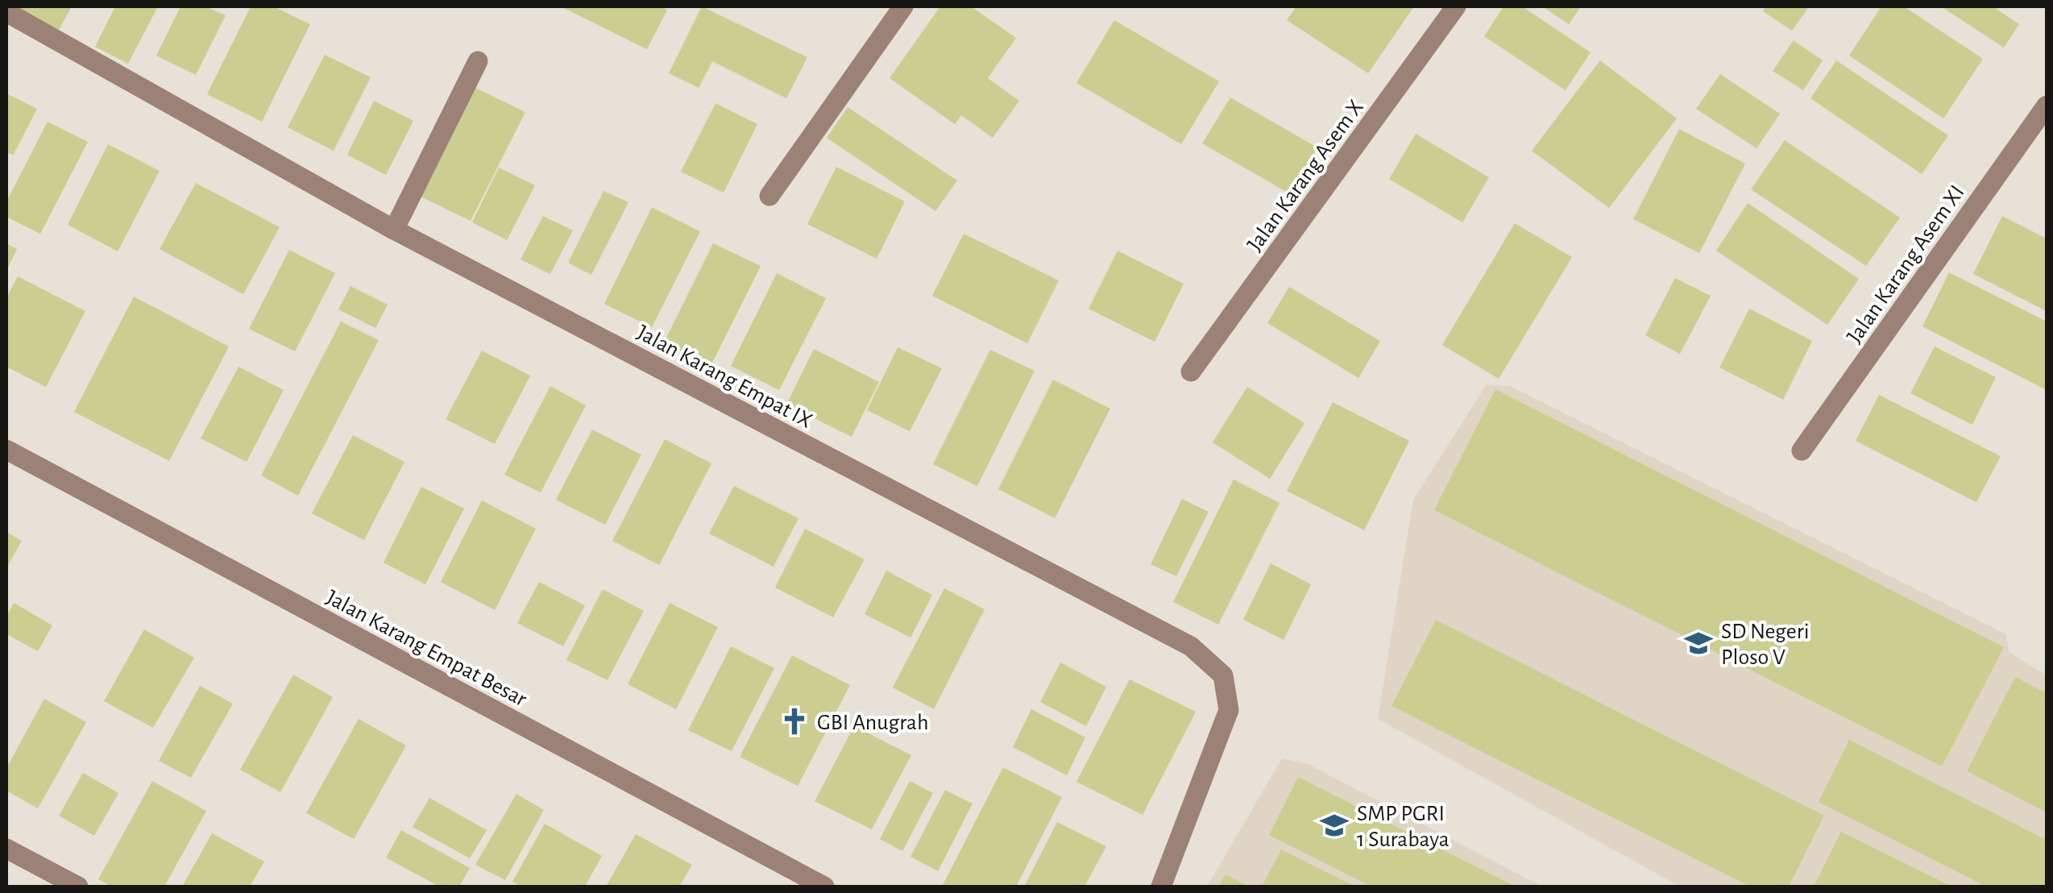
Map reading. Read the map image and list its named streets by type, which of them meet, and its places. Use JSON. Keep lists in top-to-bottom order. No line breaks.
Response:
{"streets":{"street":["Jalan Karang Asem X","Jalan Karang Asem XI","Jalan Karang Empat IX","Jalan Karang Empat Besar"]},"places":{"school or university":["SD Negeri Ploso V","SMP PGRI 1 Surabaya"],"church":["GBI Anugrah"]}}
